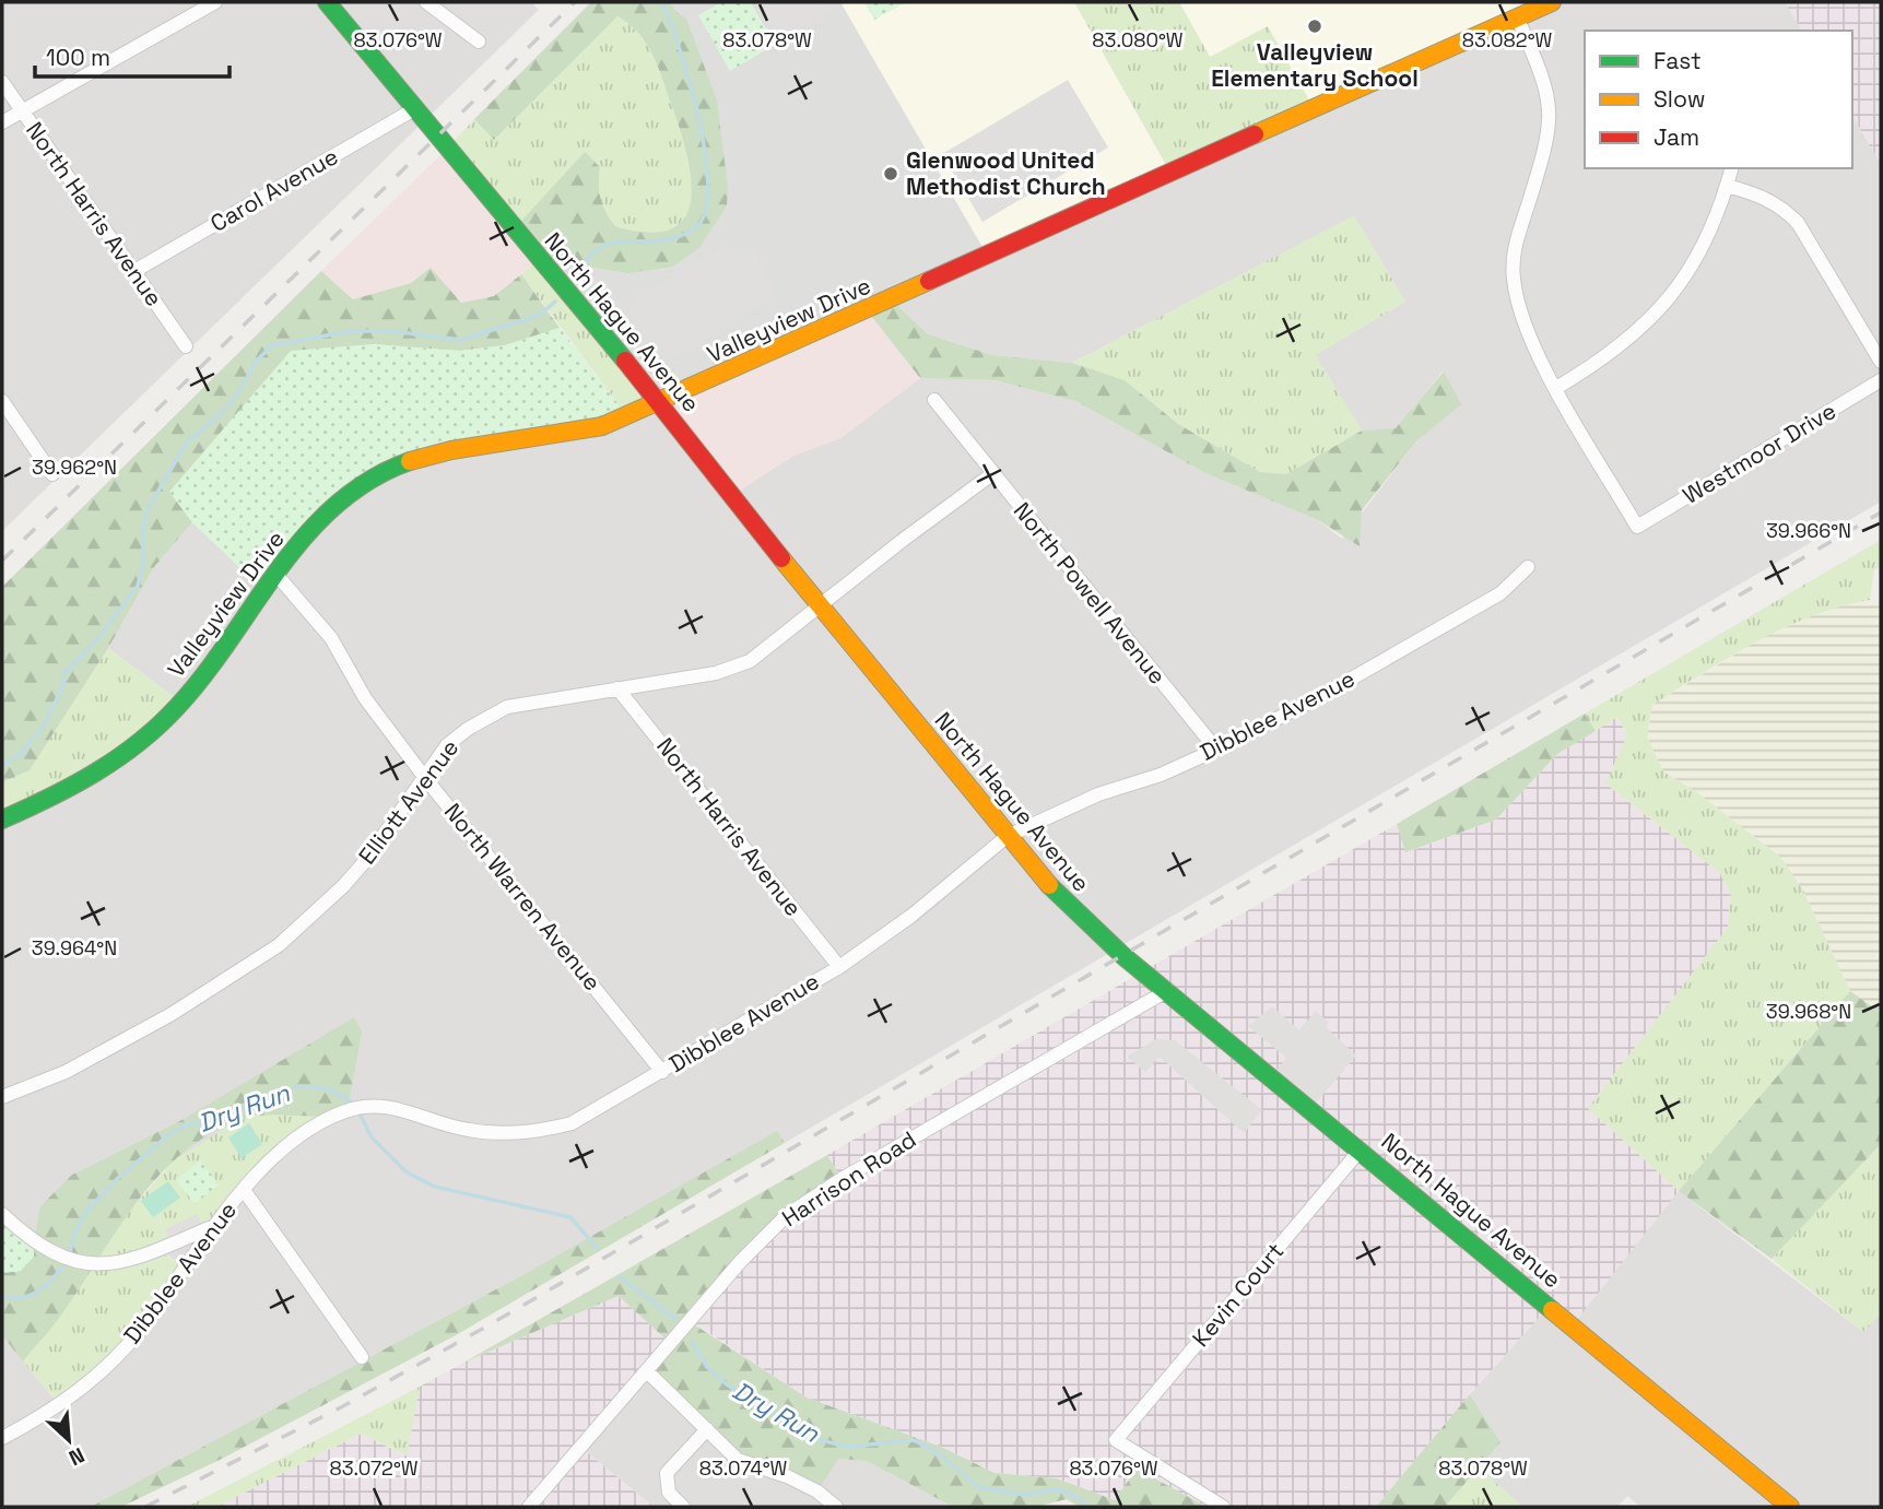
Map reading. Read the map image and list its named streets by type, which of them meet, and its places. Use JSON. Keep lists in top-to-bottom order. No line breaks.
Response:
{"streets":{"main road":["Valleyview Drive","North Hague Avenue"],"street":["Carol Avenue","North Harris Avenue","Westmoor Drive","North Powell Avenue","Dibblee Avenue","Elliott Avenue","North Warren Avenue","Harrison Road","Kevin Court"]},"crossings":[["Carol Avenue","North Harris Avenue"],["Carol Avenue","North Hague Avenue"],["North Harris Avenue","Dibblee Avenue"],["North Harris Avenue","Elliott Avenue"],["Valleyview Drive","North Hague Avenue"],["Valleyview Drive","North Warren Avenue"],["North Hague Avenue","Dibblee Avenue"],["North Hague Avenue","Elliott Avenue"],["North Hague Avenue","Harrison Road"],["North Hague Avenue","Kevin Court"],["North Powell Avenue","Dibblee Avenue"],["North Powell Avenue","Elliott Avenue"],["Dibblee Avenue","North Warren Avenue"],["Elliott Avenue","North Warren Avenue"]],"water":["Dry Run"],"places":["Valleyview Elementary School","Glenwood United Methodist Church"],"legend":["Fast","Slow","Jam"],"scale_bar":"100 m","north":"bottom right","coordinates":["83.076°W","83.078°W","83.080°W","83.082°W","39.962°N","39.966°N","39.964°N","39.968°N","83.072°W","83.074°W"]}
